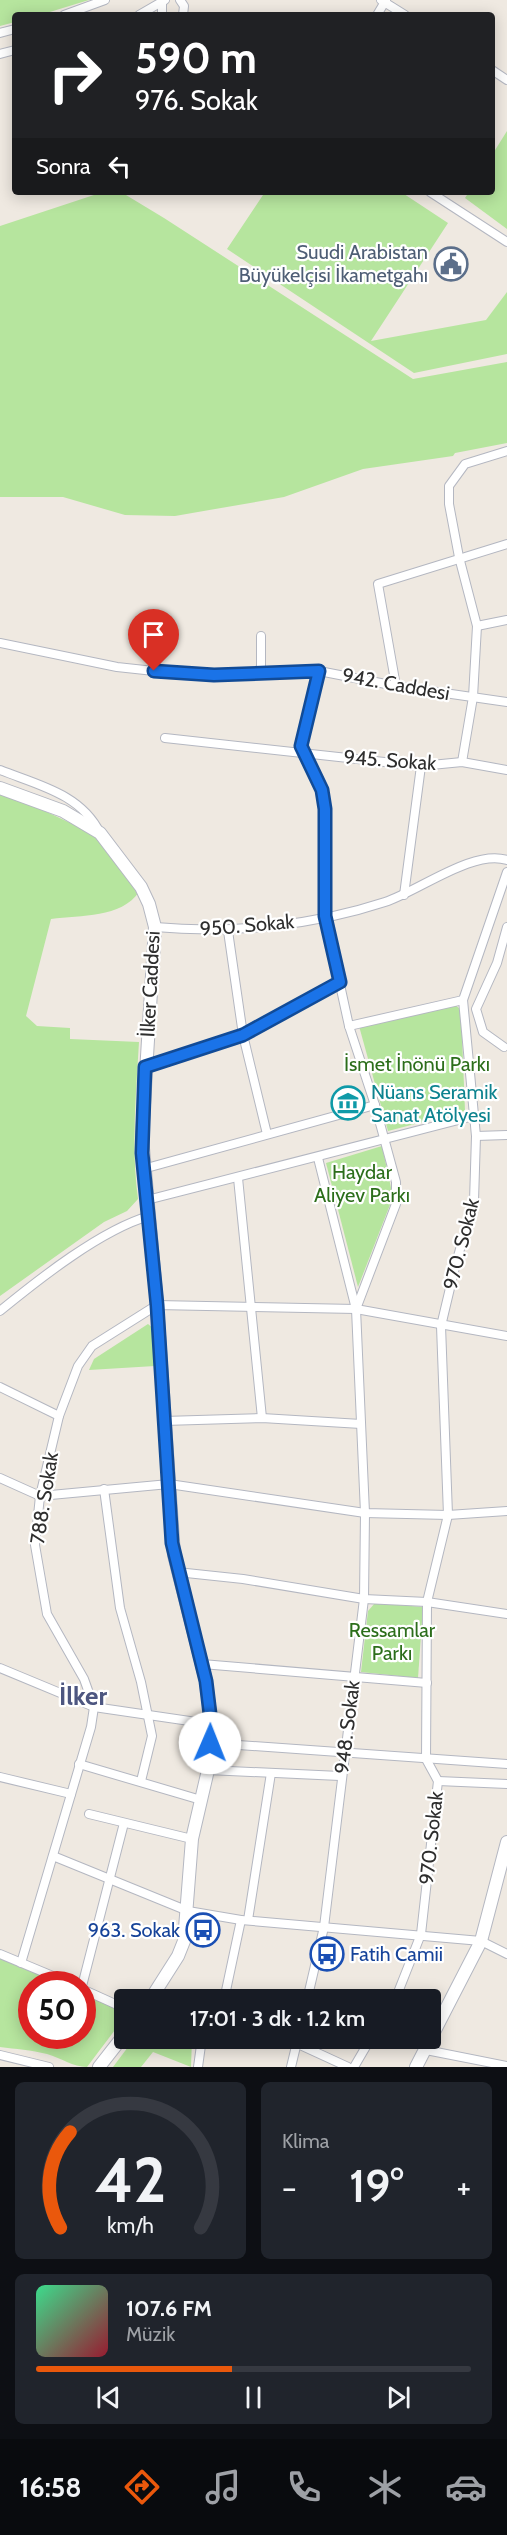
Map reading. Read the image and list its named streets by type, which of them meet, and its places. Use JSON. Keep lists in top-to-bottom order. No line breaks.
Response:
{"streets":{"main road":["İlker Caddesi"],"street":["942. Caddesi","945. Sokak","950. Sokak","970. Sokak","788. Sokak","948. Sokak"]},"crossings":[["950. Sokak","İlker Caddesi"],["İlker Caddesi","788. Sokak"]],"districts":["İlker"],"parks":["İsmet İnönü Parkı","Haydar Aliyev Parkı","Ressamlar Parkı"],"places":{"public building":["Suudi Arabistan Büyükelçisi İkametgahı"],"museum":["Nüans Seramik Sanat Atölyesi"],"bus stop":["963. Sokak","Fatih Camii"]},"page":{"turn":["590 m","976. Sokak"],"then":"Sonra","limit":"50","trip":"17:01 · 3 dk · 1.2 km","tile":"Klima","heat":["−","19°","+"],"song":["107.6 FM","Müzik"],"tabs":"16:58","gauge":["42","km/h"]}}
